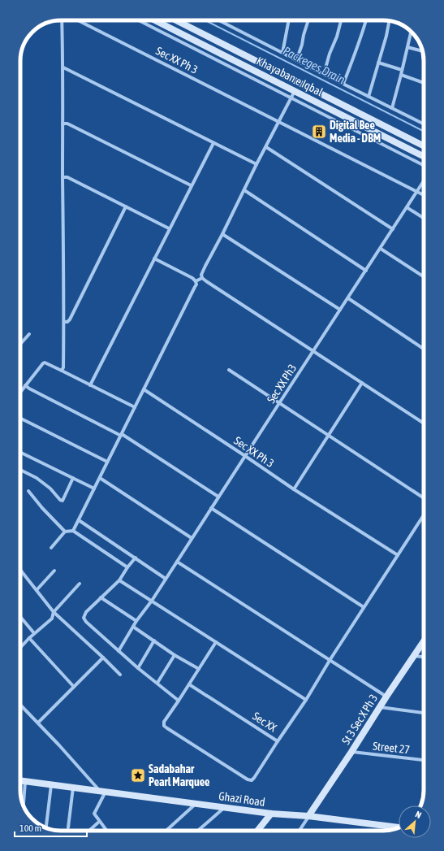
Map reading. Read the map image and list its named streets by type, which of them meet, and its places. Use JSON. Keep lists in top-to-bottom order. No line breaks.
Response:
{"streets":{"main road":["Khayaban e Iqbal","St 3 Sec X Ph 3","Ghazi Road"],"street":["Sec XX Ph 3","Sec XX Ph3","Sec XX","Street 27"]},"crossings":[["Sec XX Ph 3","Sec XX Ph3"],["St 3 Sec X Ph 3","Street 27"],["St 3 Sec X Ph 3","Ghazi Road"]],"water":["Packeges Drain"],"places":{"building":["Digital Bee Media - DBM"],"place":["Sadabahar Pearl Marquee"]},"scale_bar":"100 m","north":"top right"}
